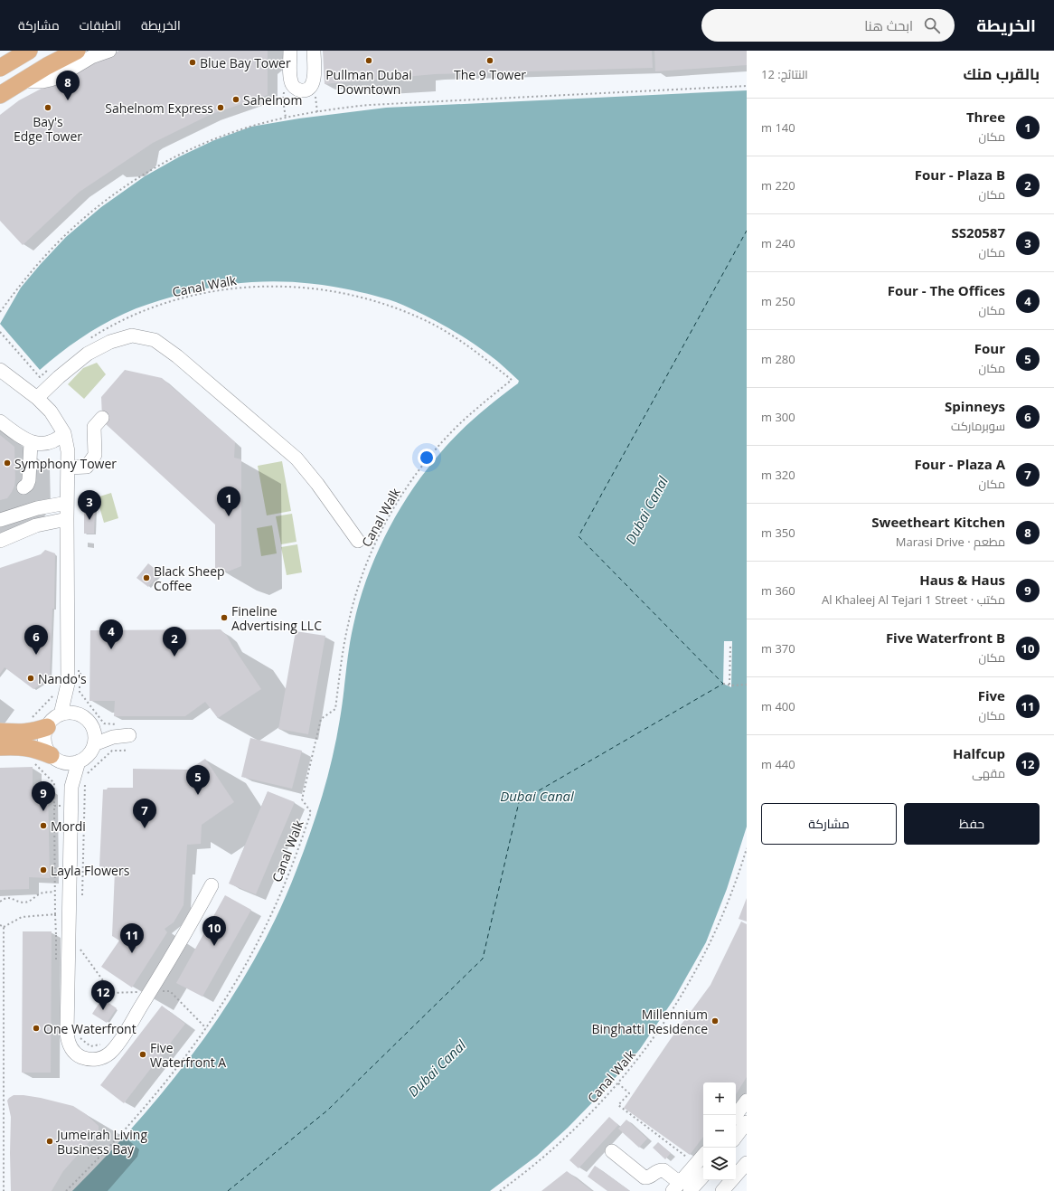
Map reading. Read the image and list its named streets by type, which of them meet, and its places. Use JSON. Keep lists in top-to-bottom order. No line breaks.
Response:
{"streets":{"path":["Canal Walk"]},"water":["Dubai Canal"],"places":["Pullman Dubai Downtown","The 9 Tower","Blue Bay Tower","Sahelnom","Bay's Edge Tower","Sahelnom Express","Symphony Tower","Black Sheep Coffee","Fineline Advertising LLC","Nando's","Mordi","Layla Flowers","Millennium Binghatti Residence","One Waterfront","Five Waterfront A","Jumeirah Living Business Bay"],"page":{"header":"الخريطة","search":"ابحث هنا","nav":["الخريطة","الطبقات","مشاركة"],"heading":["بالقرب منك","النتائج: 12"],"pins":["8","1","3","4","6","2","5","9","7","10","11","12"],"list":[{"mark":"1","name":"Three","note":"مكان","value":"140 m"},{"mark":"2","name":"Four - Plaza B","note":"مكان","value":"220 m"},{"mark":"3","name":"SS20587","note":"مكان","value":"240 m"},{"mark":"4","name":"Four - The Offices","note":"مكان","value":"250 m"},{"mark":"5","name":"Four","note":"مكان","value":"280 m"},{"mark":"6","name":"Spinneys","note":"سوبرماركت","value":"300 m"},{"mark":"7","name":"Four - Plaza A","note":"مكان","value":"320 m"},{"mark":"8","name":"Sweetheart Kitchen","note":"مطعم · Marasi Drive","value":"350 m"},{"mark":"9","name":"Haus & Haus","note":"مكتب · Al Khaleej Al Tejari 1 Street","value":"360 m"},{"mark":"10","name":"Five Waterfront B","note":"مكان","value":"370 m"},{"mark":"11","name":"Five","note":"مكان","value":"400 m"},{"mark":"12","name":"Halfcup","note":"مقهى","value":"440 m"}],"buttons":["حفظ","مشاركة"],"map_buttons":["+","−"]}}
